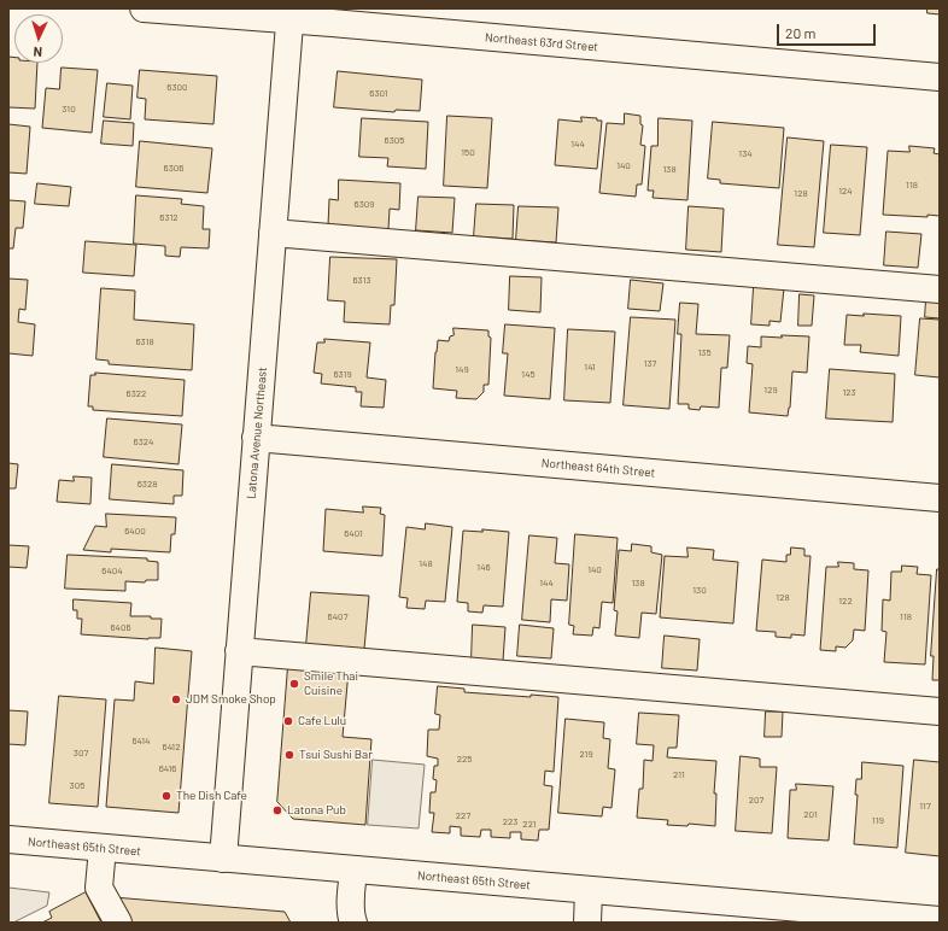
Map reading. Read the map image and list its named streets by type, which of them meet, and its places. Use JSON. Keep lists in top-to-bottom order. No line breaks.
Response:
{"streets":{"street":["Northeast 63rd Street","Latona Avenue Northeast","Northeast 64th Street","Northeast 65th Street"]},"crossings":[["Northeast 63rd Street","Latona Avenue Northeast"],["Latona Avenue Northeast","Northeast 64th Street"],["Latona Avenue Northeast","Northeast 65th Street"]],"places":["Smile Thai Cuisine","JDM Smoke Shop","Cafe Lulu","Tsui Sushi Bar","The Dish Cafe","Latona Pub"],"house_numbers":["6300","6301","310","6305","144","150","134","140","6306","138","118","124","128","6309","6312","6313","6318","135","137","141","149","6319","145","129","123","6322","6324","6328","6400","6401","148","146","140","6404","144","138","130","128","122","6407","118","6406","6414","6412","307","219","225","6416","211","305","207","117","201","227","119","223","221"],"scale_bar":"20 m","north":"bottom"}
